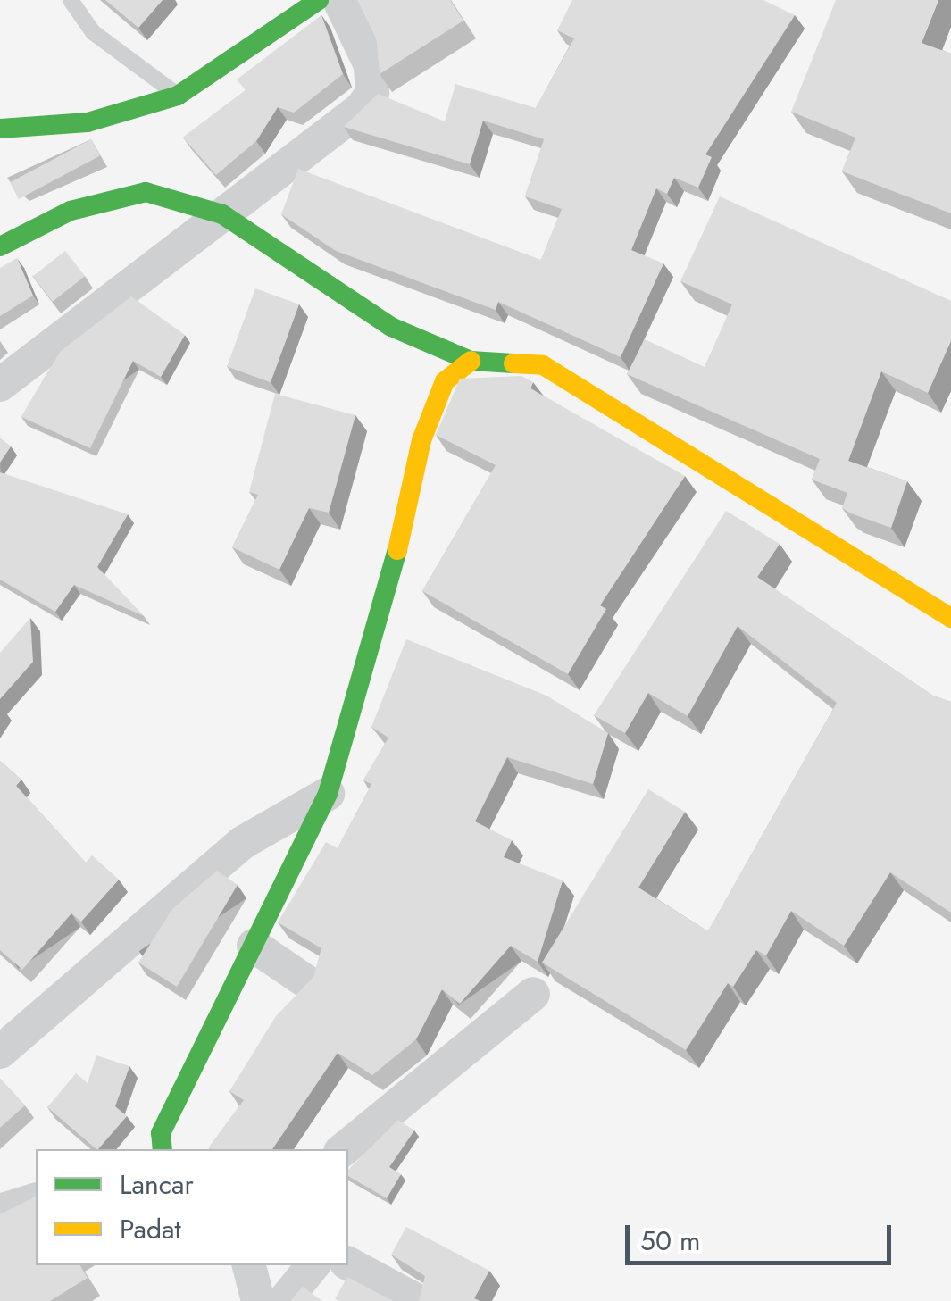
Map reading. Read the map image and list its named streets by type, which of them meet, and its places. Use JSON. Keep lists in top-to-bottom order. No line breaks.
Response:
{"legend":["Lancar","Padat"],"scale_bar":"50 m"}
